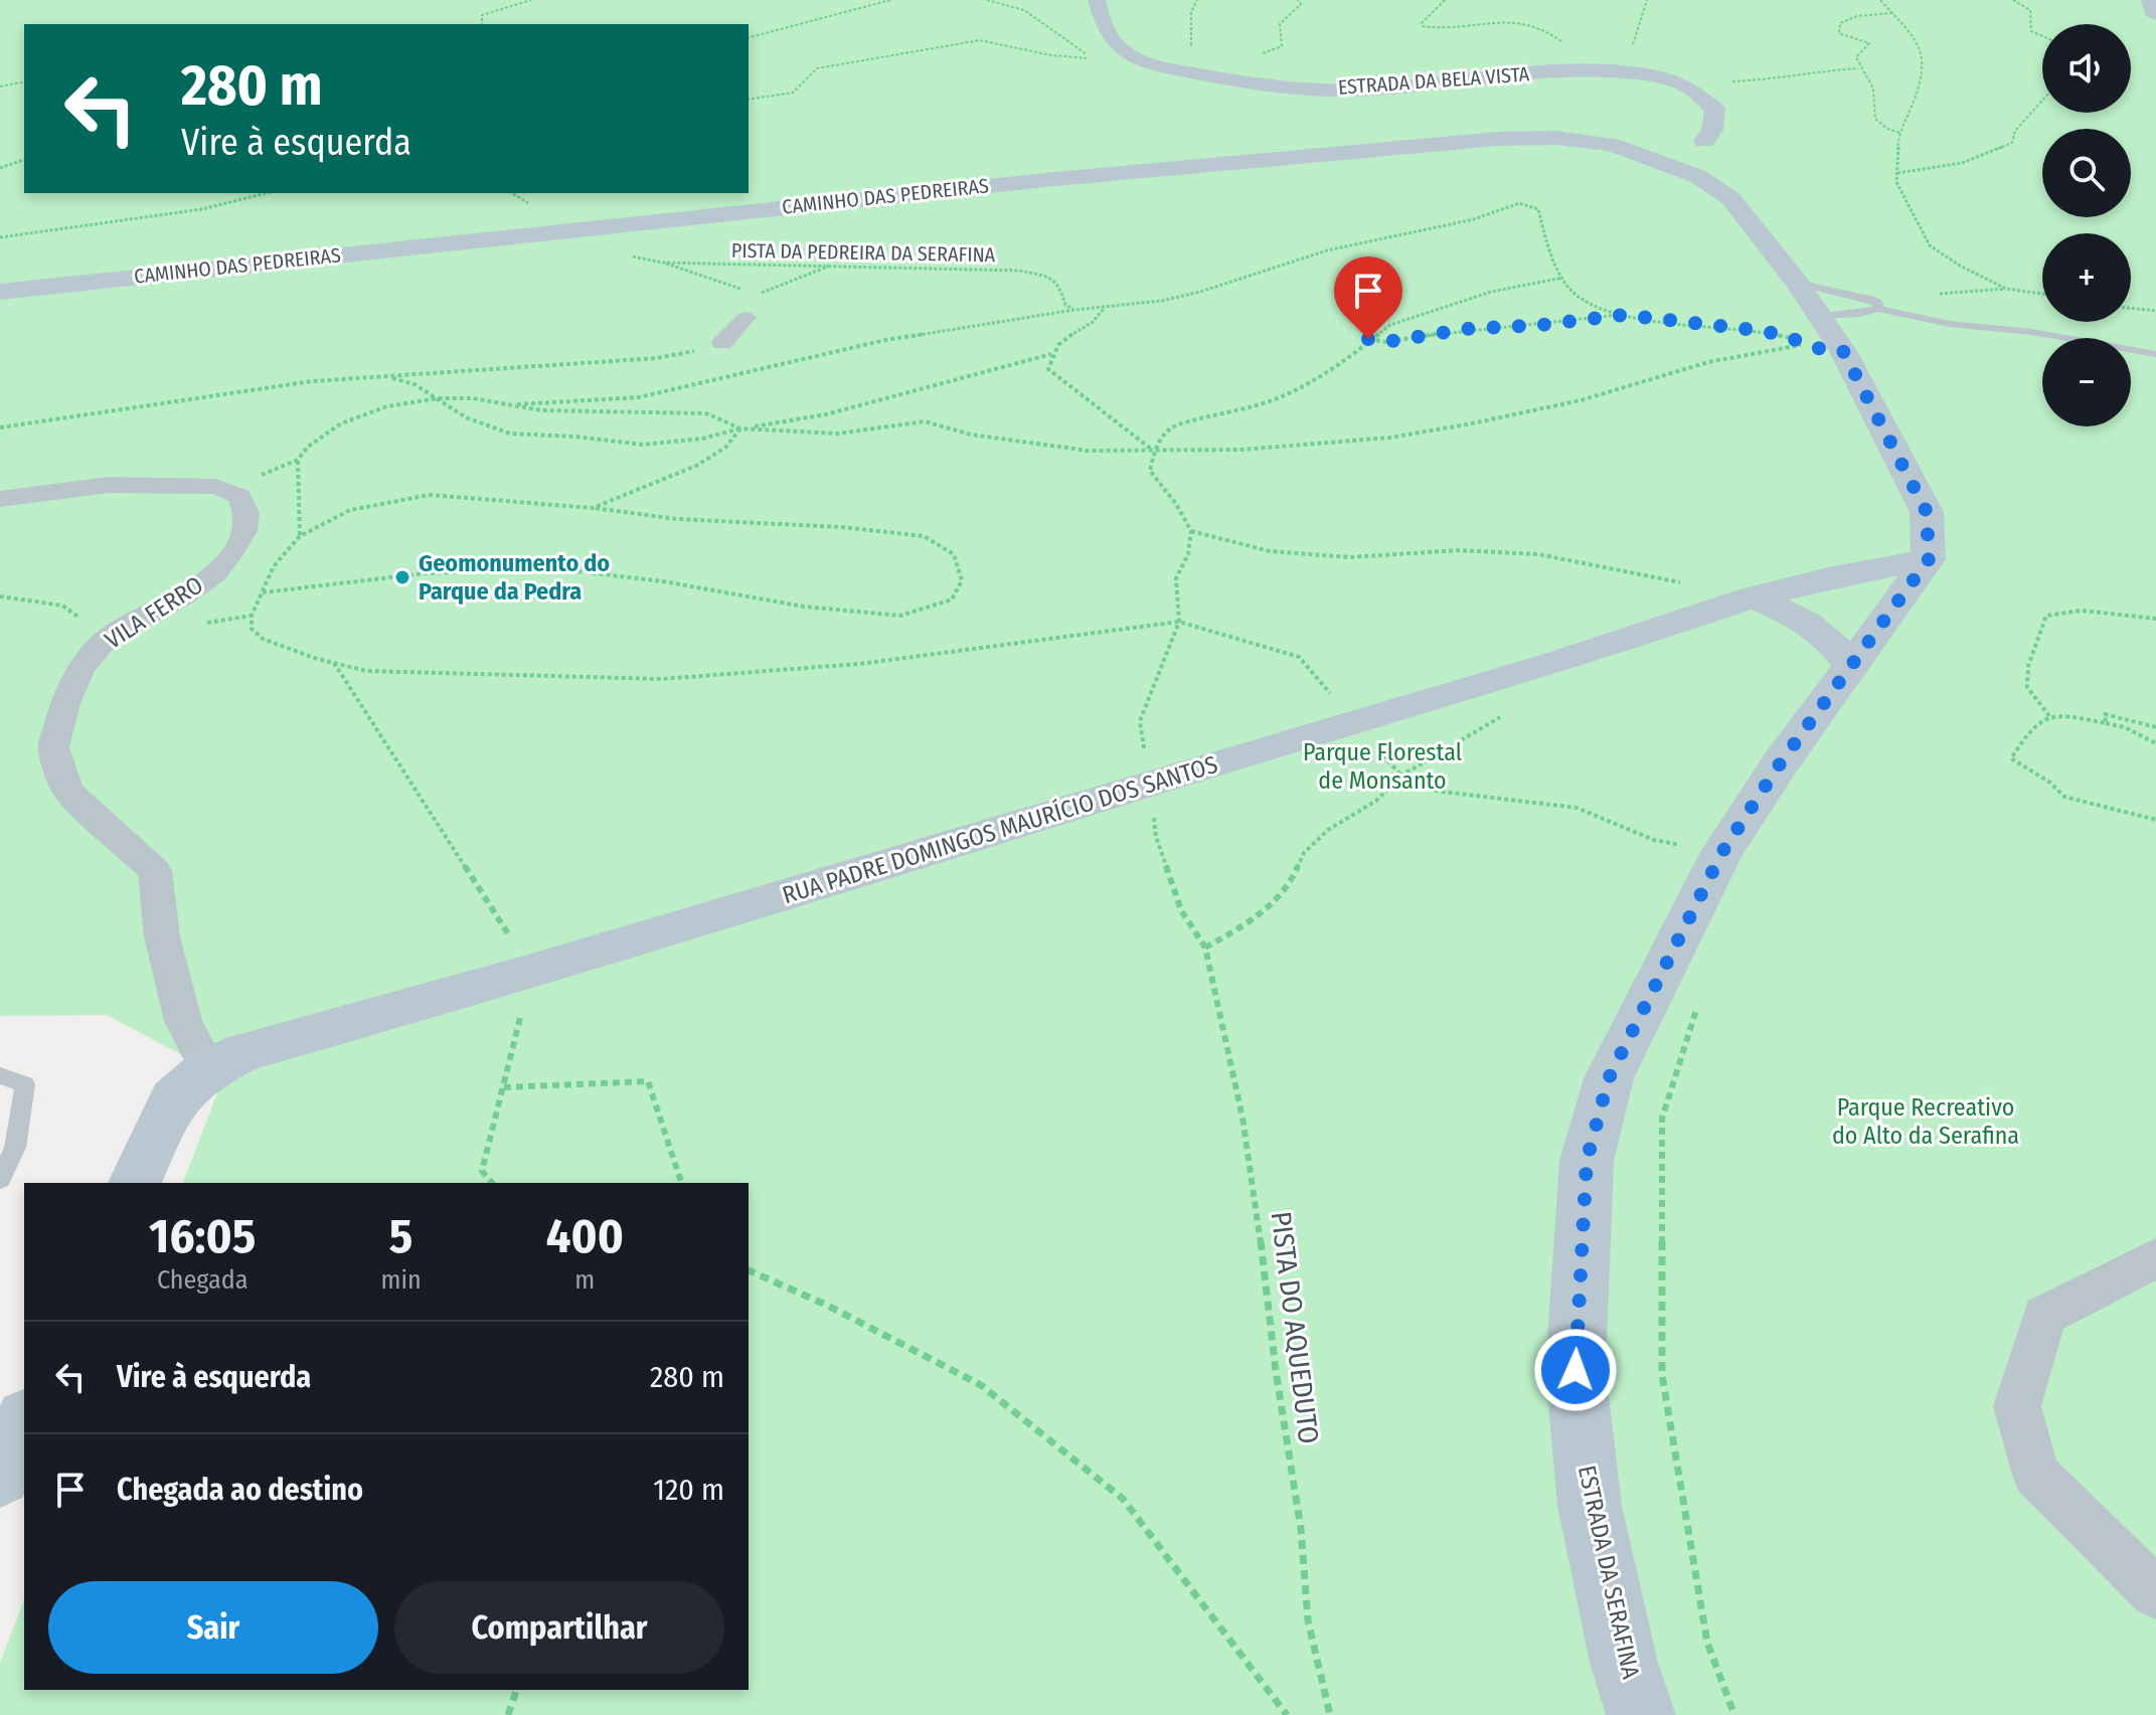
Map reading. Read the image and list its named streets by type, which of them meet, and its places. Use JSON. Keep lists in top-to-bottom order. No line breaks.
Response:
{"streets":{"street":["ESTRADA DA BELA VISTA","CAMINHO DAS PEDREIRAS","VILA FERRO","RUA PADRE DOMINGOS MAURÍCIO DOS SANTOS","ESTRADA DA SERAFINA"],"path":["PISTA DA PEDREIRA DA SERAFINA","PISTA DO AQUEDUTO"]},"crossings":[["ESTRADA DA BELA VISTA","CAMINHO DAS PEDREIRAS"],["VILA FERRO","RUA PADRE DOMINGOS MAURÍCIO DOS SANTOS"],["RUA PADRE DOMINGOS MAURÍCIO DOS SANTOS","ESTRADA DA SERAFINA"]],"parks":["Parque Florestal de Monsanto","Parque Recreativo do Alto da Serafina"],"places":["Geomonumento do Parque da Pedra"],"page":{"map_buttons":["+","−"],"turn":["280 m","Vire à esquerda"],"eta":["16:05","Chegada","5","min","400","m"],"list":[{"name":"Vire à esquerda","value":"280 m"},{"name":"Chegada ao destino","value":"120 m"}],"buttons":["Sair","Compartilhar"]}}
